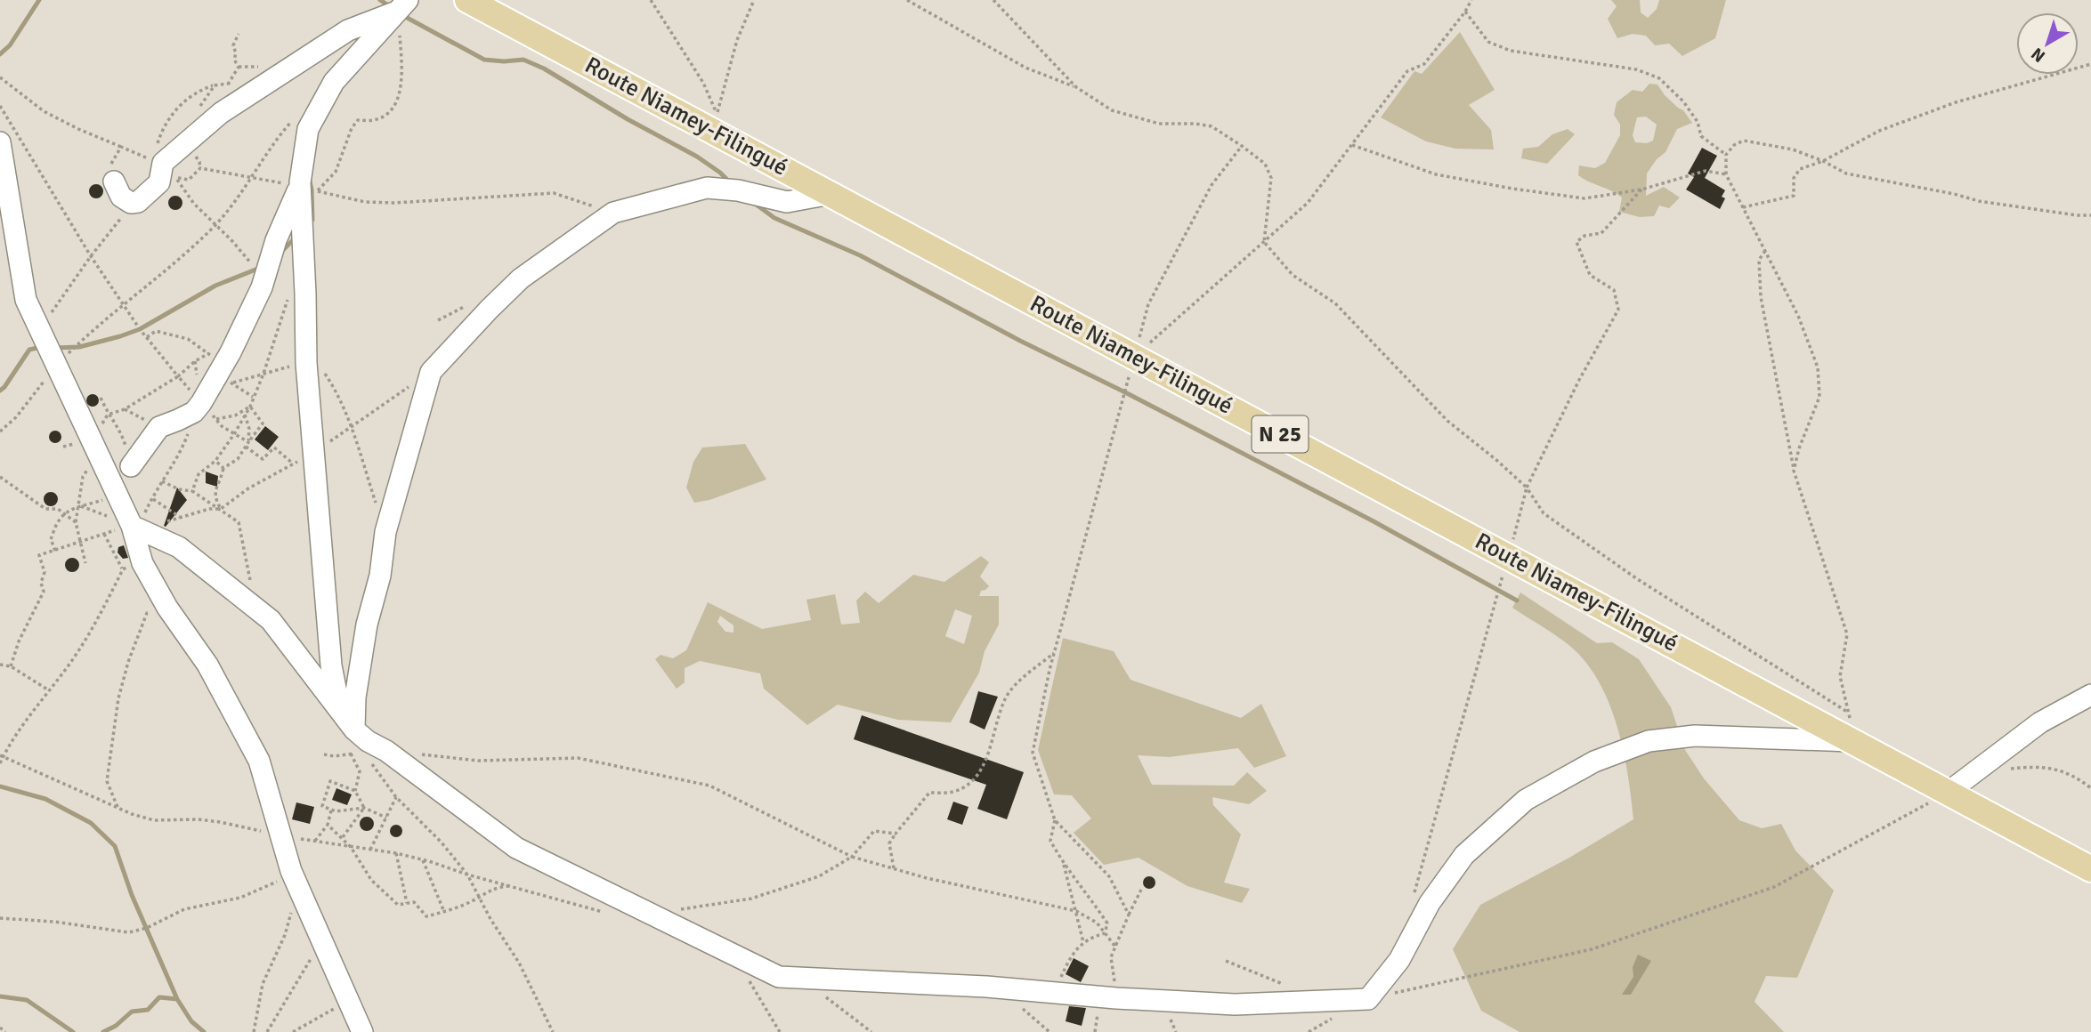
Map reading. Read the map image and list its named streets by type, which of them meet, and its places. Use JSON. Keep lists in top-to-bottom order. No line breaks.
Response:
{"streets":{"main road":["Route Niamey-Filingué","N 25"]},"north":"bottom left"}
